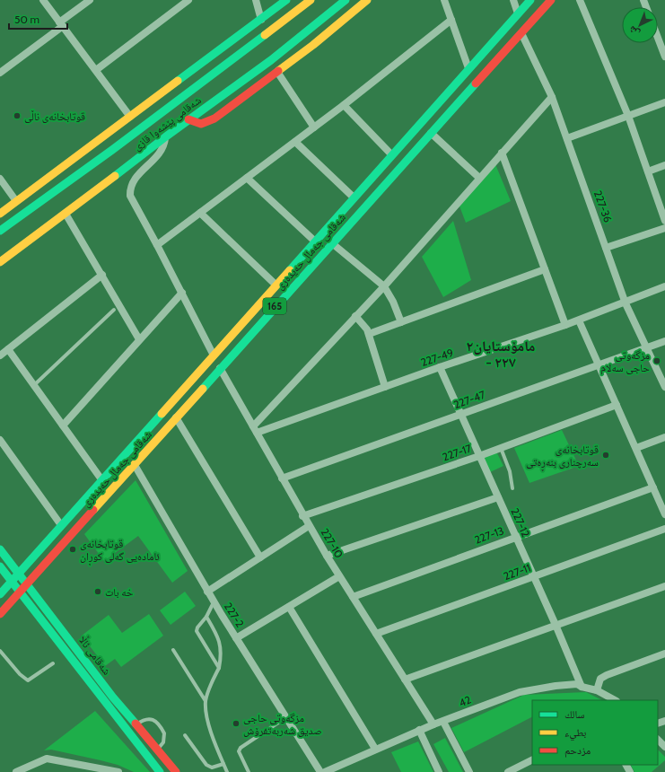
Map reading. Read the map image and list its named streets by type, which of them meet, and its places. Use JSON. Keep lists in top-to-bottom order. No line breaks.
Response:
{"streets":{"main road":["شەقامی پێشەوا قازی","شەقامی جەمال حەیدەری","165","شه‌قامی ئاڵا"],"street":["227-36","227-49","227-47","227-17","227-12","227-13","227-10","227-11","227-2","42"]},"crossings":[["227-36","شەقامی جەمال حەیدەری"],["227-36","227-49"],["227-36","227-47"],["شەقامی جەمال حەیدەری","227-10"],["شەقامی جەمال حەیدەری","227-2"],["شەقامی جەمال حەیدەری","شه‌قامی ئاڵا"],["227-49","227-12"],["227-49","227-10"],["227-47","227-12"],["227-47","227-10"],["227-17","227-12"],["227-17","227-10"],["227-12","227-13"],["227-12","227-11"],["227-12","42"],["227-13","227-10"],["227-10","227-11"],["227-10","42"]],"districts":["مامۆستایان٢ - ٢٢٧"],"places":["قوتابخانەی ناڵی","مزگەوتی حاجی سەلام","قوتابخانەی سەرچناری بنەڕەتی","قوتابخانەی ئامادەیی گەلی کوڕان","خه بات","مزگەوتی حاجی صدیق شەربەتفرۆش"],"legend":["سالك","بطيء","مزدحم"],"scale_bar":"50 m","north":"bottom left"}
